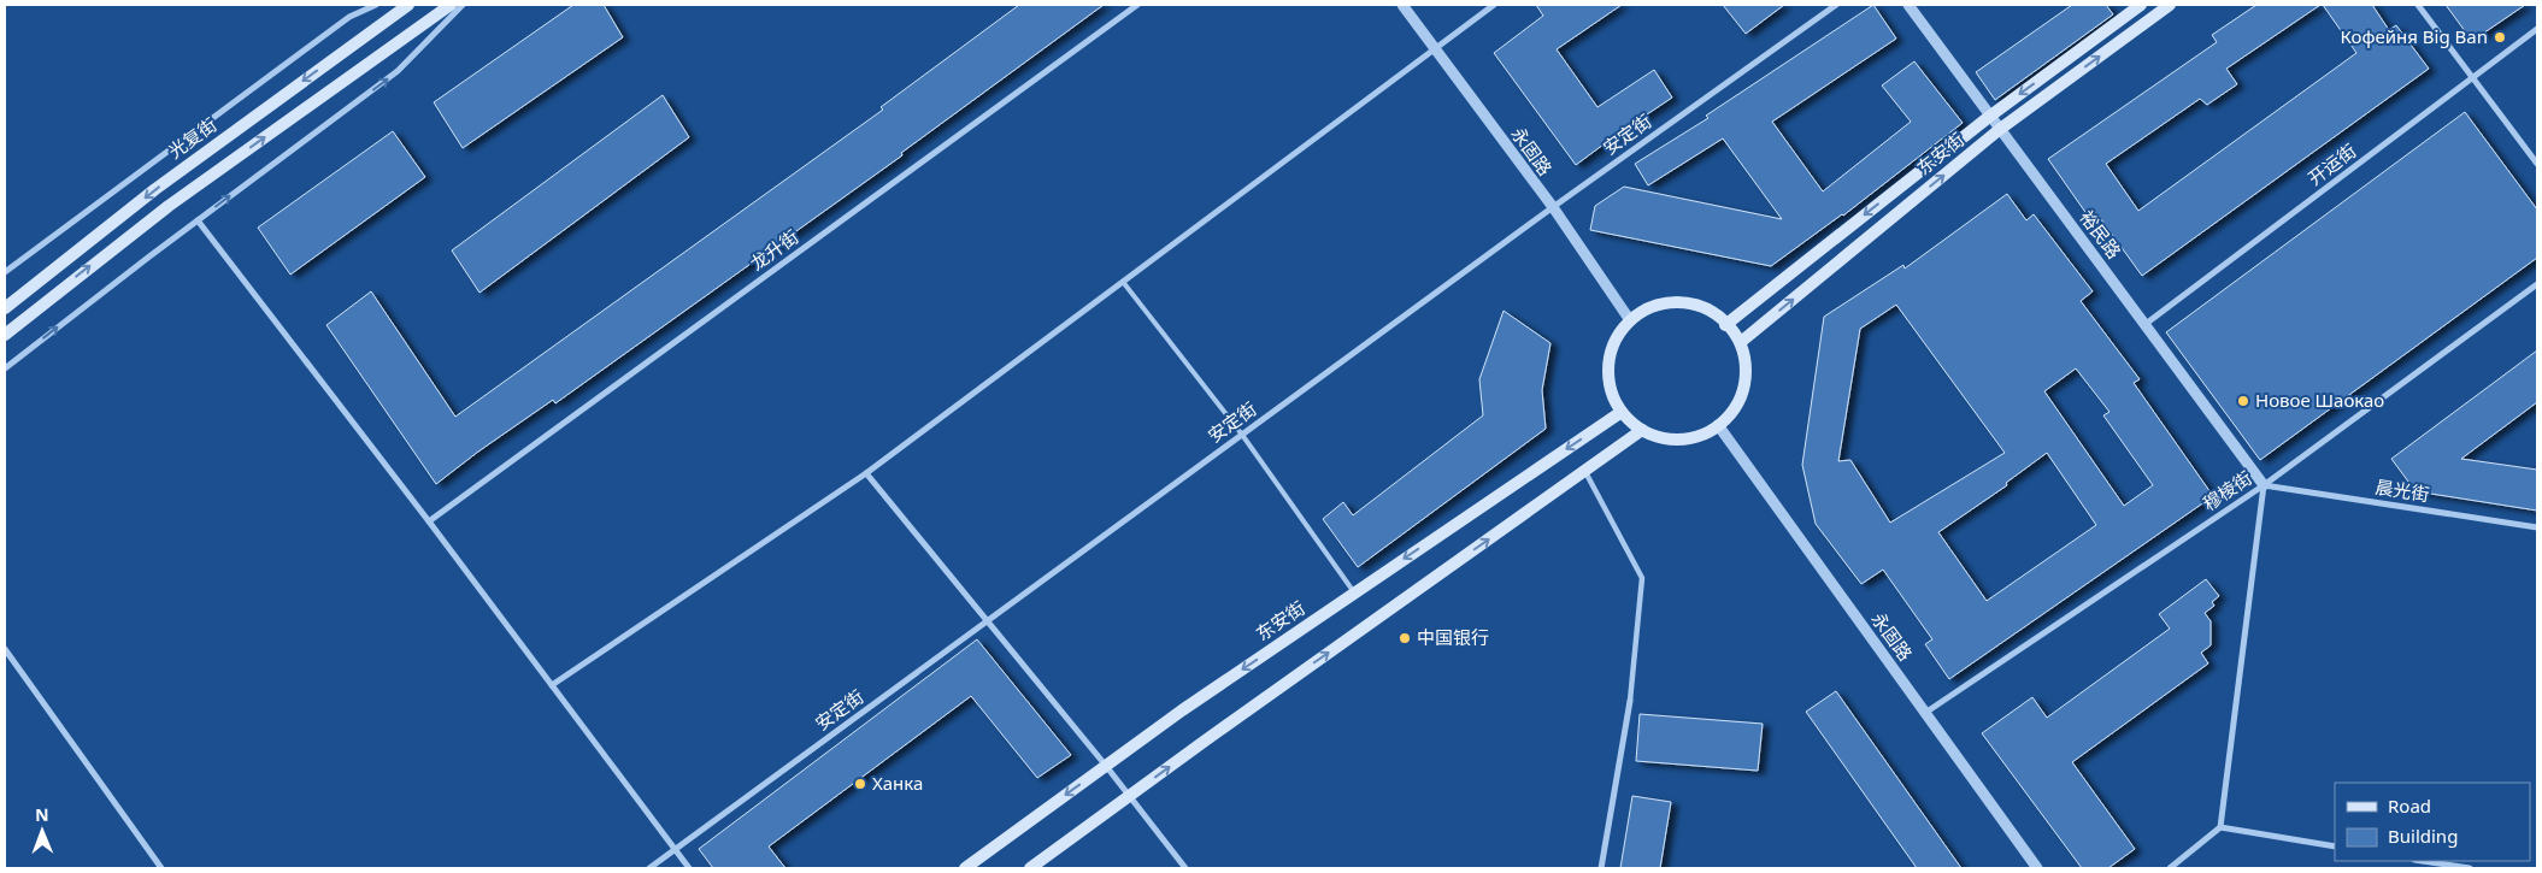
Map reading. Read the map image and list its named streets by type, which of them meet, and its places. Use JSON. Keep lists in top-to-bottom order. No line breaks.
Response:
{"streets":{"main road":["光复街","东安街"],"street":["安定街","永固路","开运街","裕民路","龙升街","穆棱街","晨光街"]},"crossings":[["安定街","永固路"],["永固路","东安街"],["永固路","穆棱街"],["东安街","裕民路"],["开运街","裕民路"],["裕民路","穆棱街"],["裕民路","晨光街"],["穆棱街","晨光街"]],"places":["Кофейня Big Ban","Новое Шаокао","中国银行","Ханка"],"legend":["Road","Building"],"north":"top"}
